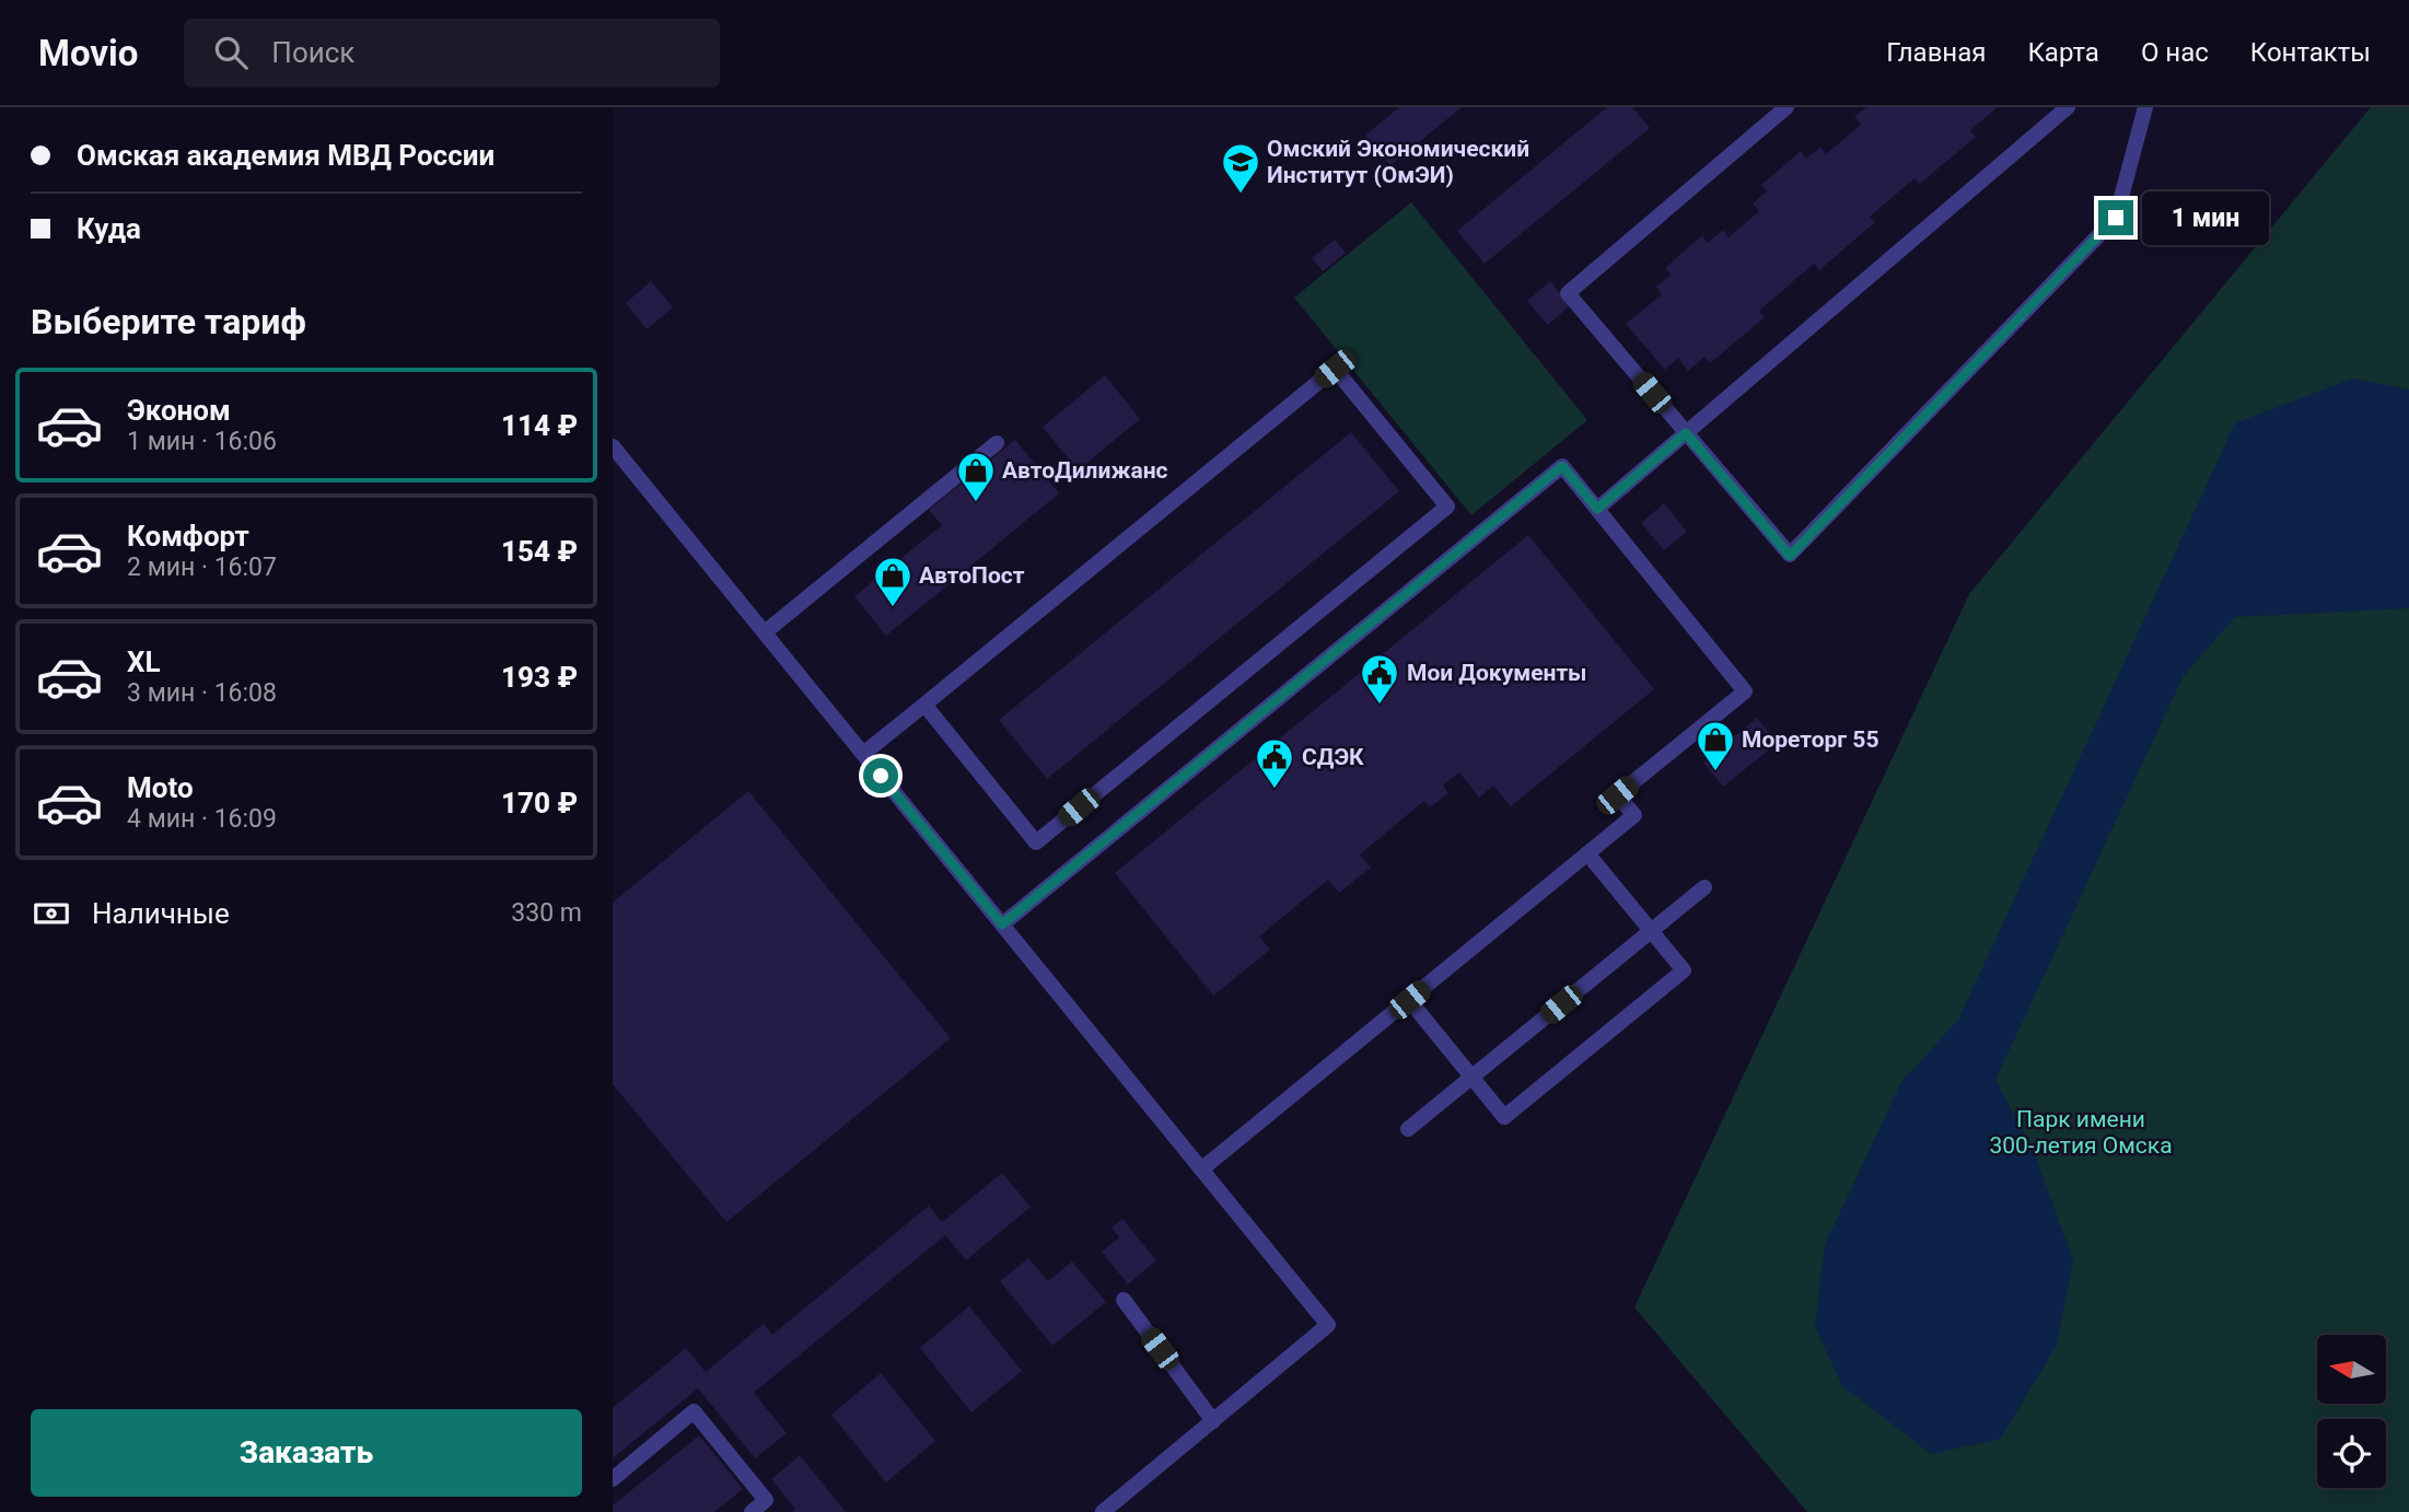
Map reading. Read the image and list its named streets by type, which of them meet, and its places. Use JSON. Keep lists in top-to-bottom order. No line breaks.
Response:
{"parks":["Парк имени 300-летия Омска"],"places":{"school or university":["Омский Экономический Институт (ОмЭИ)"],"shop":["АвтоДилижанс","АвтоПост","Мореторг 55"],"public building":["Мои Документы","СДЭК"]},"north":"left","page":{"header":"Movio","search":"Поиск","nav":["Главная","Карта","О нас","Контакты"],"banner":["Омская академия МВД России","Куда"],"bubble":"1 мин","heading":"Выберите тариф","list":[{"name":"Эконом","note":"1 мин · 16:06","value":"114 ₽"},{"name":"Комфорт","note":"2 мин · 16:07","value":"154 ₽"},{"name":"XL","note":"3 мин · 16:08","value":"193 ₽"},{"name":"Moto","note":"4 мин · 16:09","value":"170 ₽"}],"pay":["Наличные","330 m"],"buttons":"Заказать"}}
